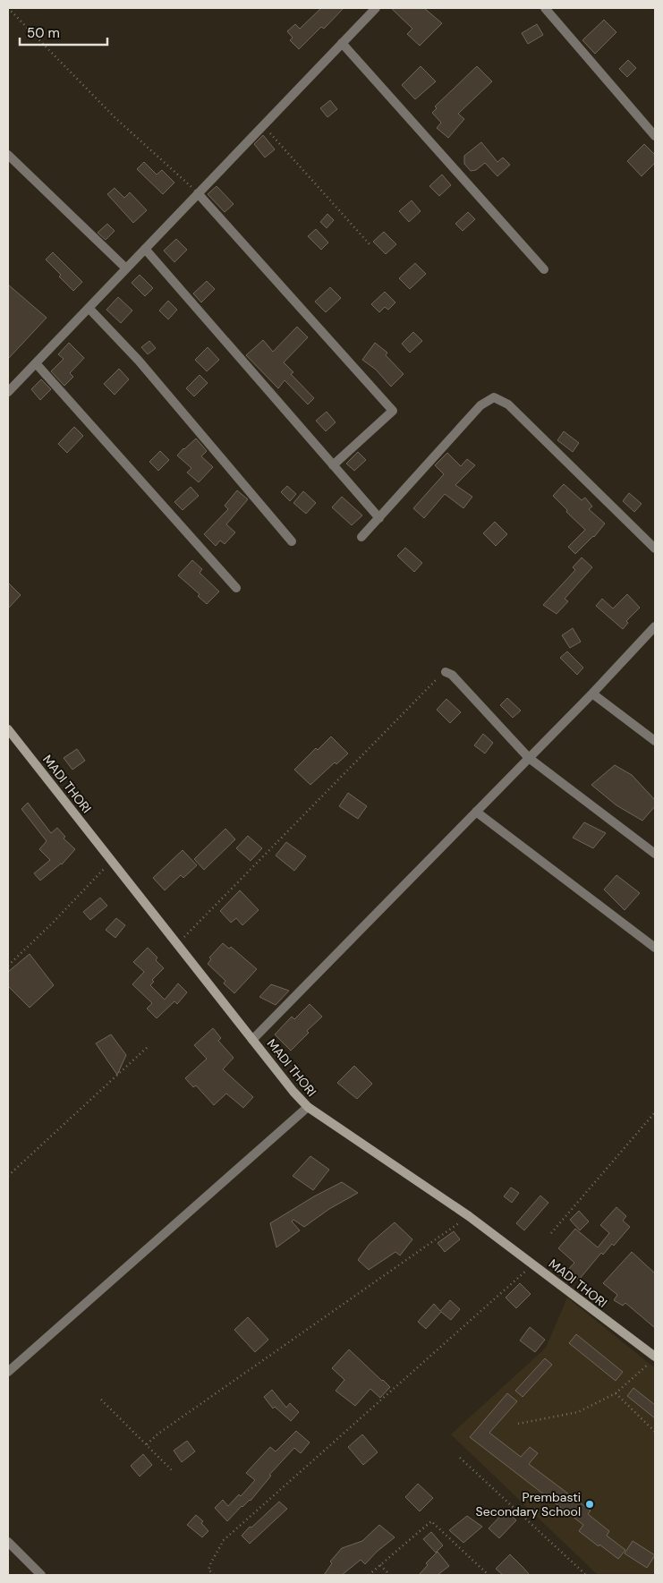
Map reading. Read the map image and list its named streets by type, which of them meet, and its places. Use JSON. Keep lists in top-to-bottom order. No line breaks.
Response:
{"streets":{"main road":["MADI THORI"]},"places":["Prembasti Secondary School"],"scale_bar":"50 m"}
